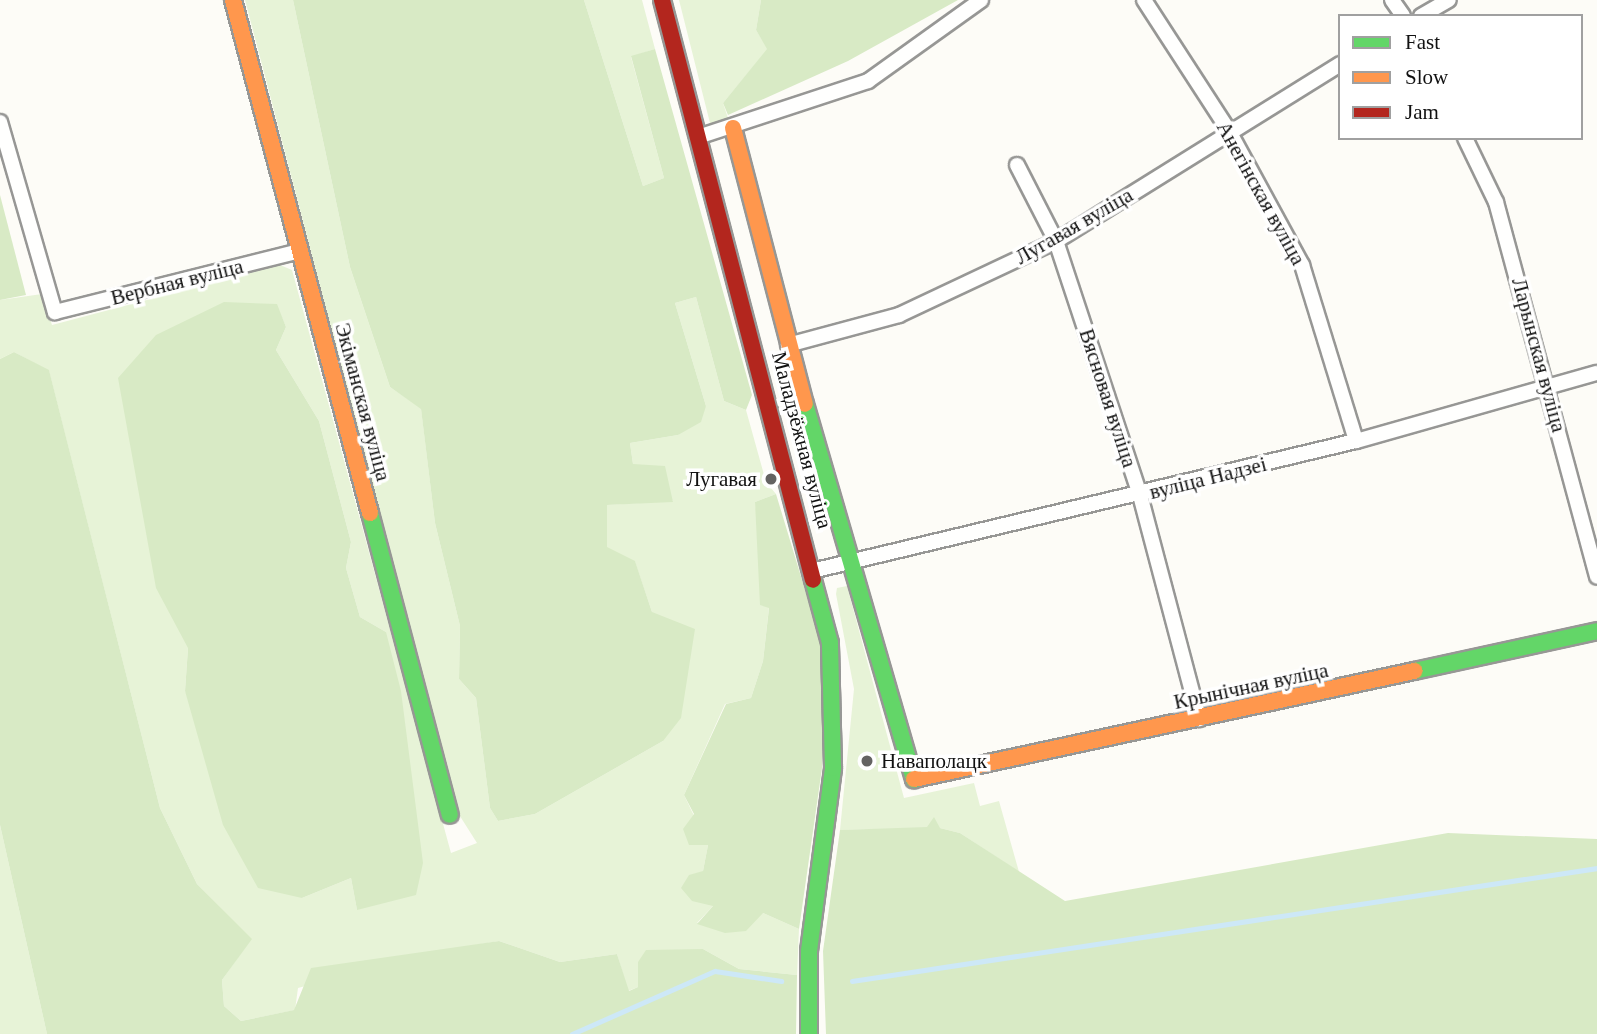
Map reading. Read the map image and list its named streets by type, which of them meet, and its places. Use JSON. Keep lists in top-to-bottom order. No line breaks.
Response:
{"streets":{"street":["Анегінская вуліца","Лугавая вуліца","Вербная вуліца","Ларынская вуліца","Вясновая вуліца","Экіманская вуліца","Маладзёжная вуліца","вуліца Надзеі","Крынічная вуліца"]},"crossings":[["Анегінская вуліца","Лугавая вуліца"],["Анегінская вуліца","вуліца Надзеі"],["Лугавая вуліца","Вясновая вуліца"],["Вербная вуліца","Экіманская вуліца"],["Ларынская вуліца","вуліца Надзеі"],["Вясновая вуліца","вуліца Надзеі"],["Вясновая вуліца","Крынічная вуліца"],["Маладзёжная вуліца","вуліца Надзеі"],["вуліца Надзеі","Крынічная вуліца"]],"places":["Лугавая","Наваполацк"],"legend":["Fast","Slow","Jam"]}
